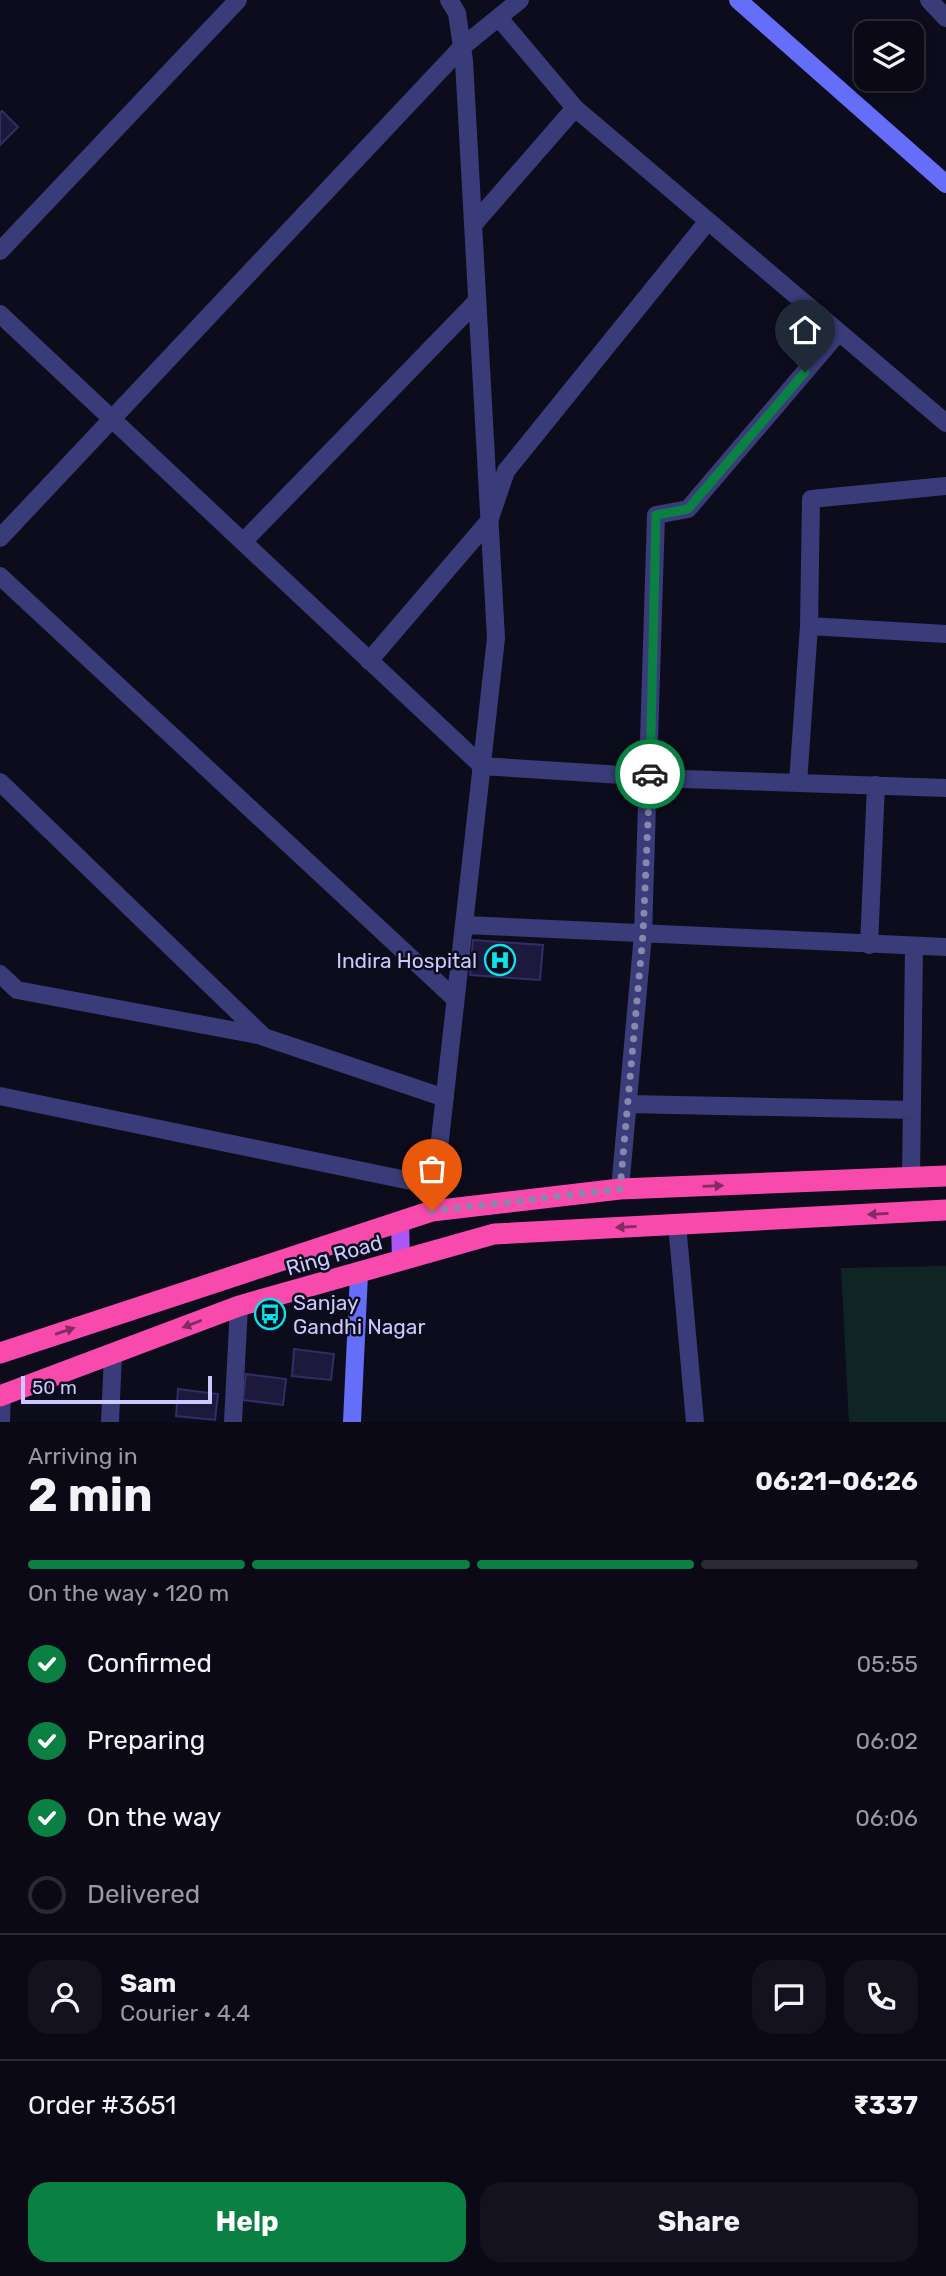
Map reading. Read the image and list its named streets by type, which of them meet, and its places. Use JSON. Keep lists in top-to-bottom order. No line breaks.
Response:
{"streets":{"highway":["Ring Road"]},"places":{"hospital":["Indira Hospital"],"bus stop":["Sanjay Gandhi Nagar"]},"scale_bar":"50 m","page":{"scale":"50 m","heading":["2 min","Arriving in","06:21–06:26"],"panel":["Sam","Courier · 4.4","Order #3651","₹337"],"bar":"On the way · 120 m","list":[["Confirmed","05:55"],["Preparing","06:02"],["On the way","06:06"],"Delivered"],"buttons":["Help","Share"]}}
